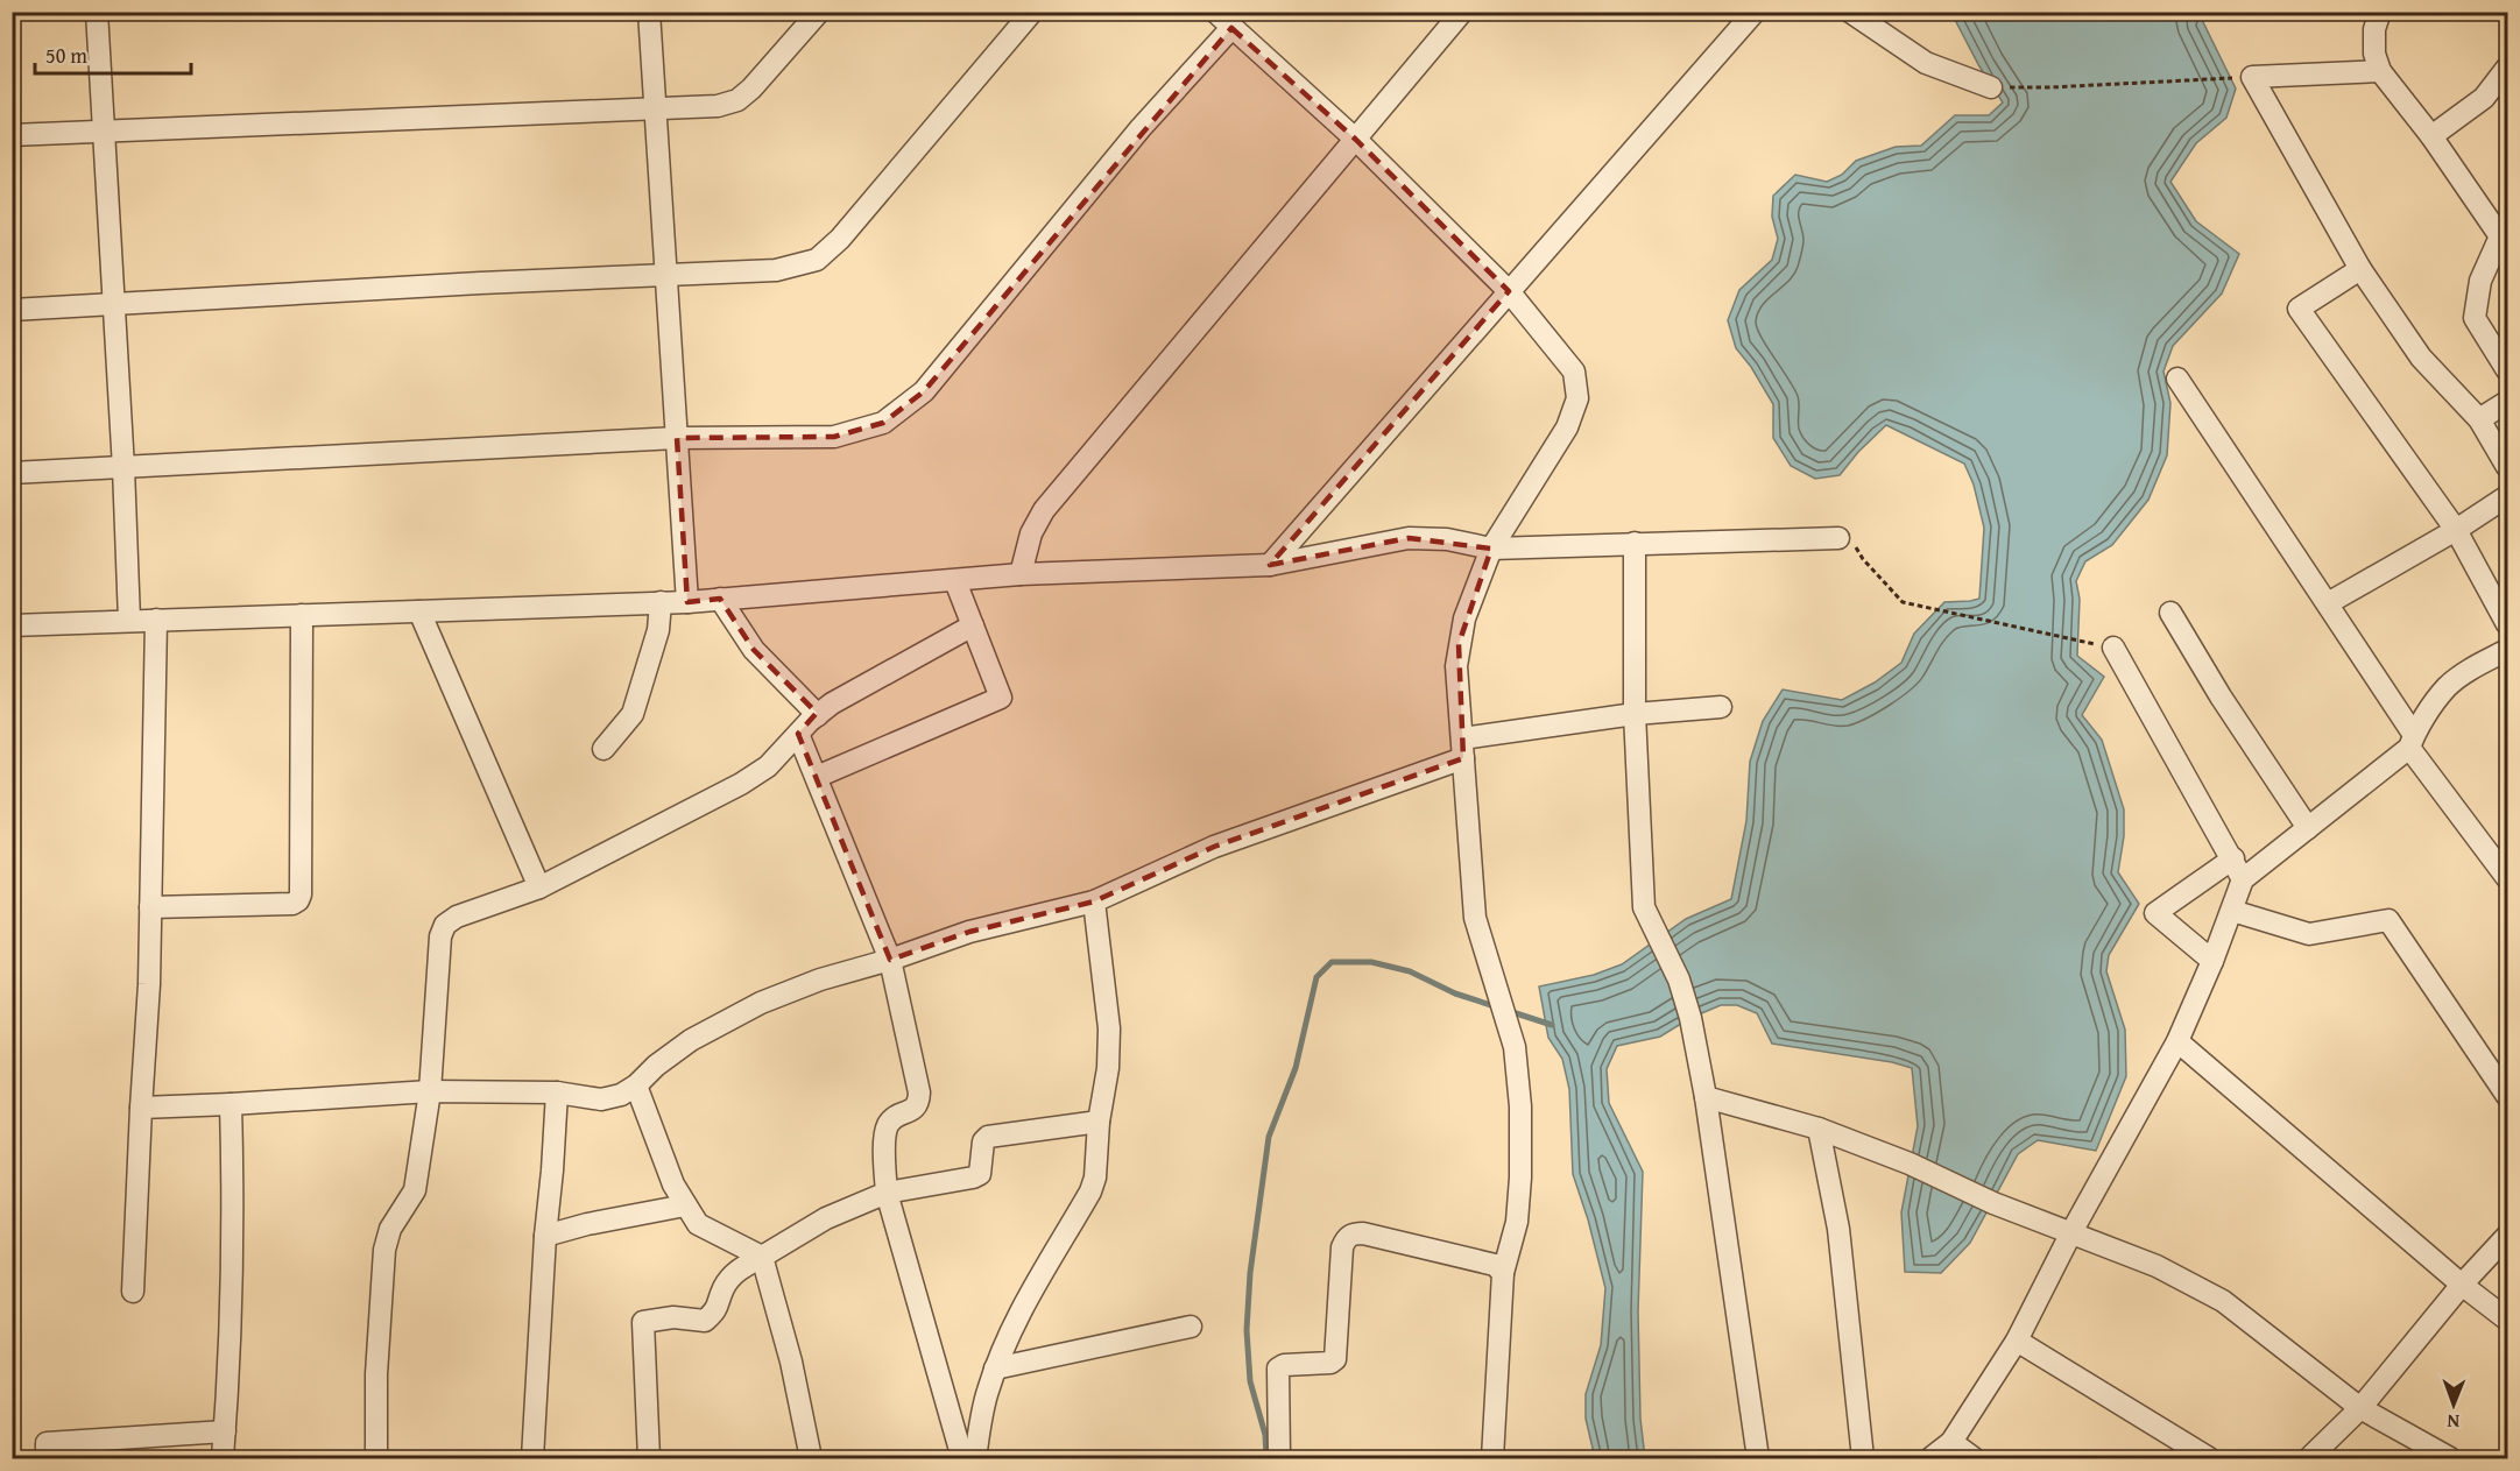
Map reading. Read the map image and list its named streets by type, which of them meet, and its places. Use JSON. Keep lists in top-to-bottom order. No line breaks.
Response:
{"scale_bar":"50 m","north":"bottom"}
